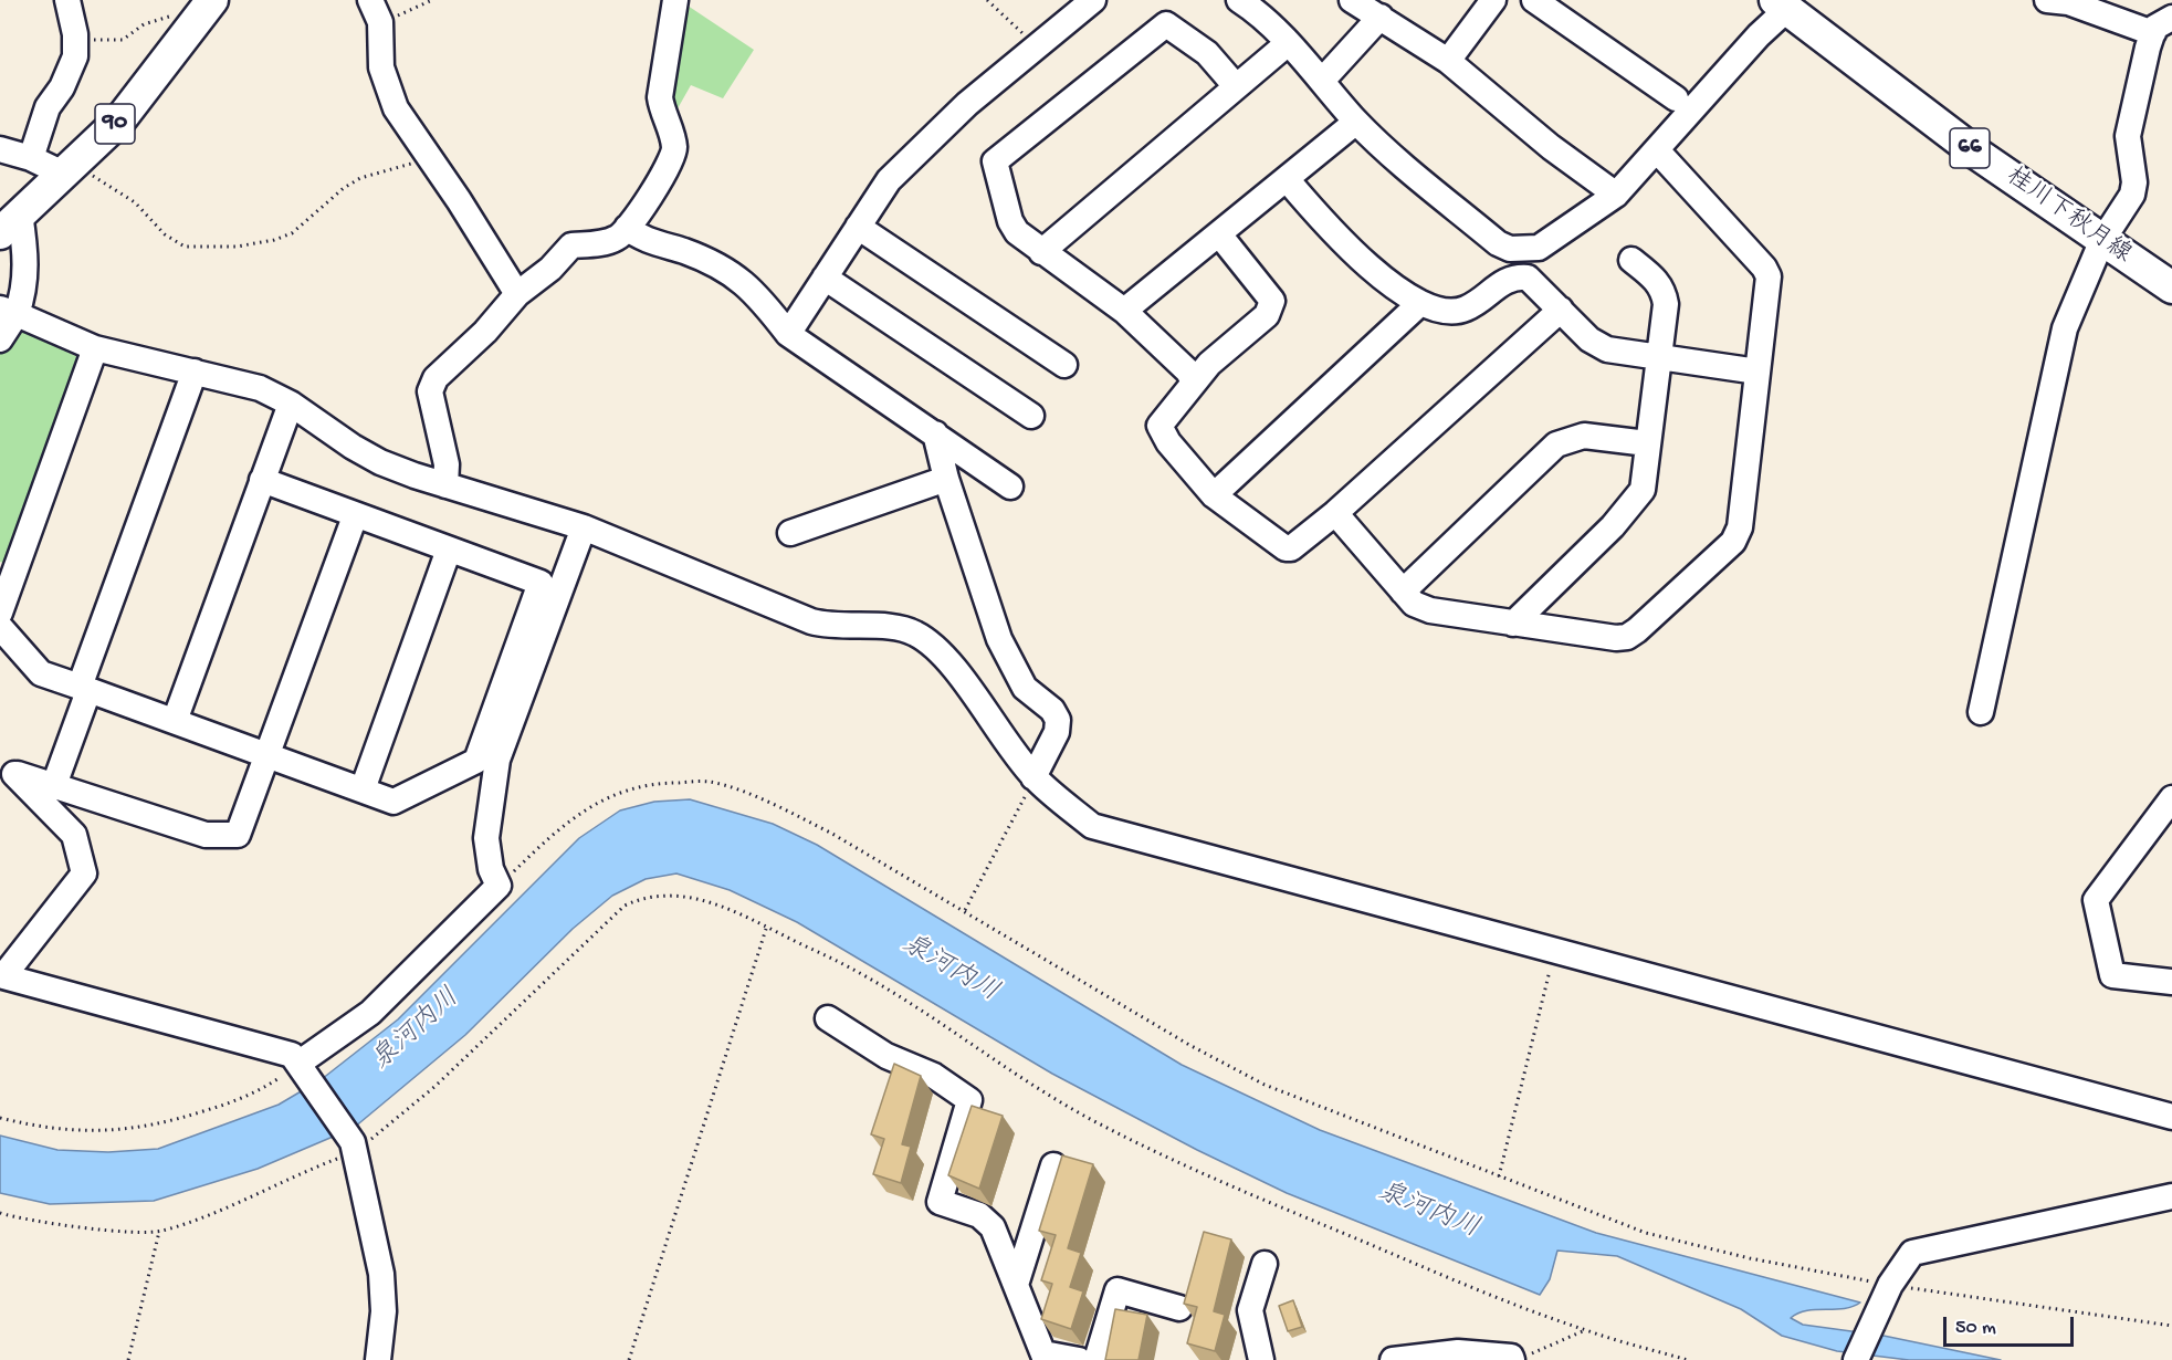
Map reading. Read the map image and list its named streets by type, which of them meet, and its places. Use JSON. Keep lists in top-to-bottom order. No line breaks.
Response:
{"streets":{"main road":["90","66","桂川下秋月線"]},"water":["泉河内川"],"scale_bar":"50 m"}
